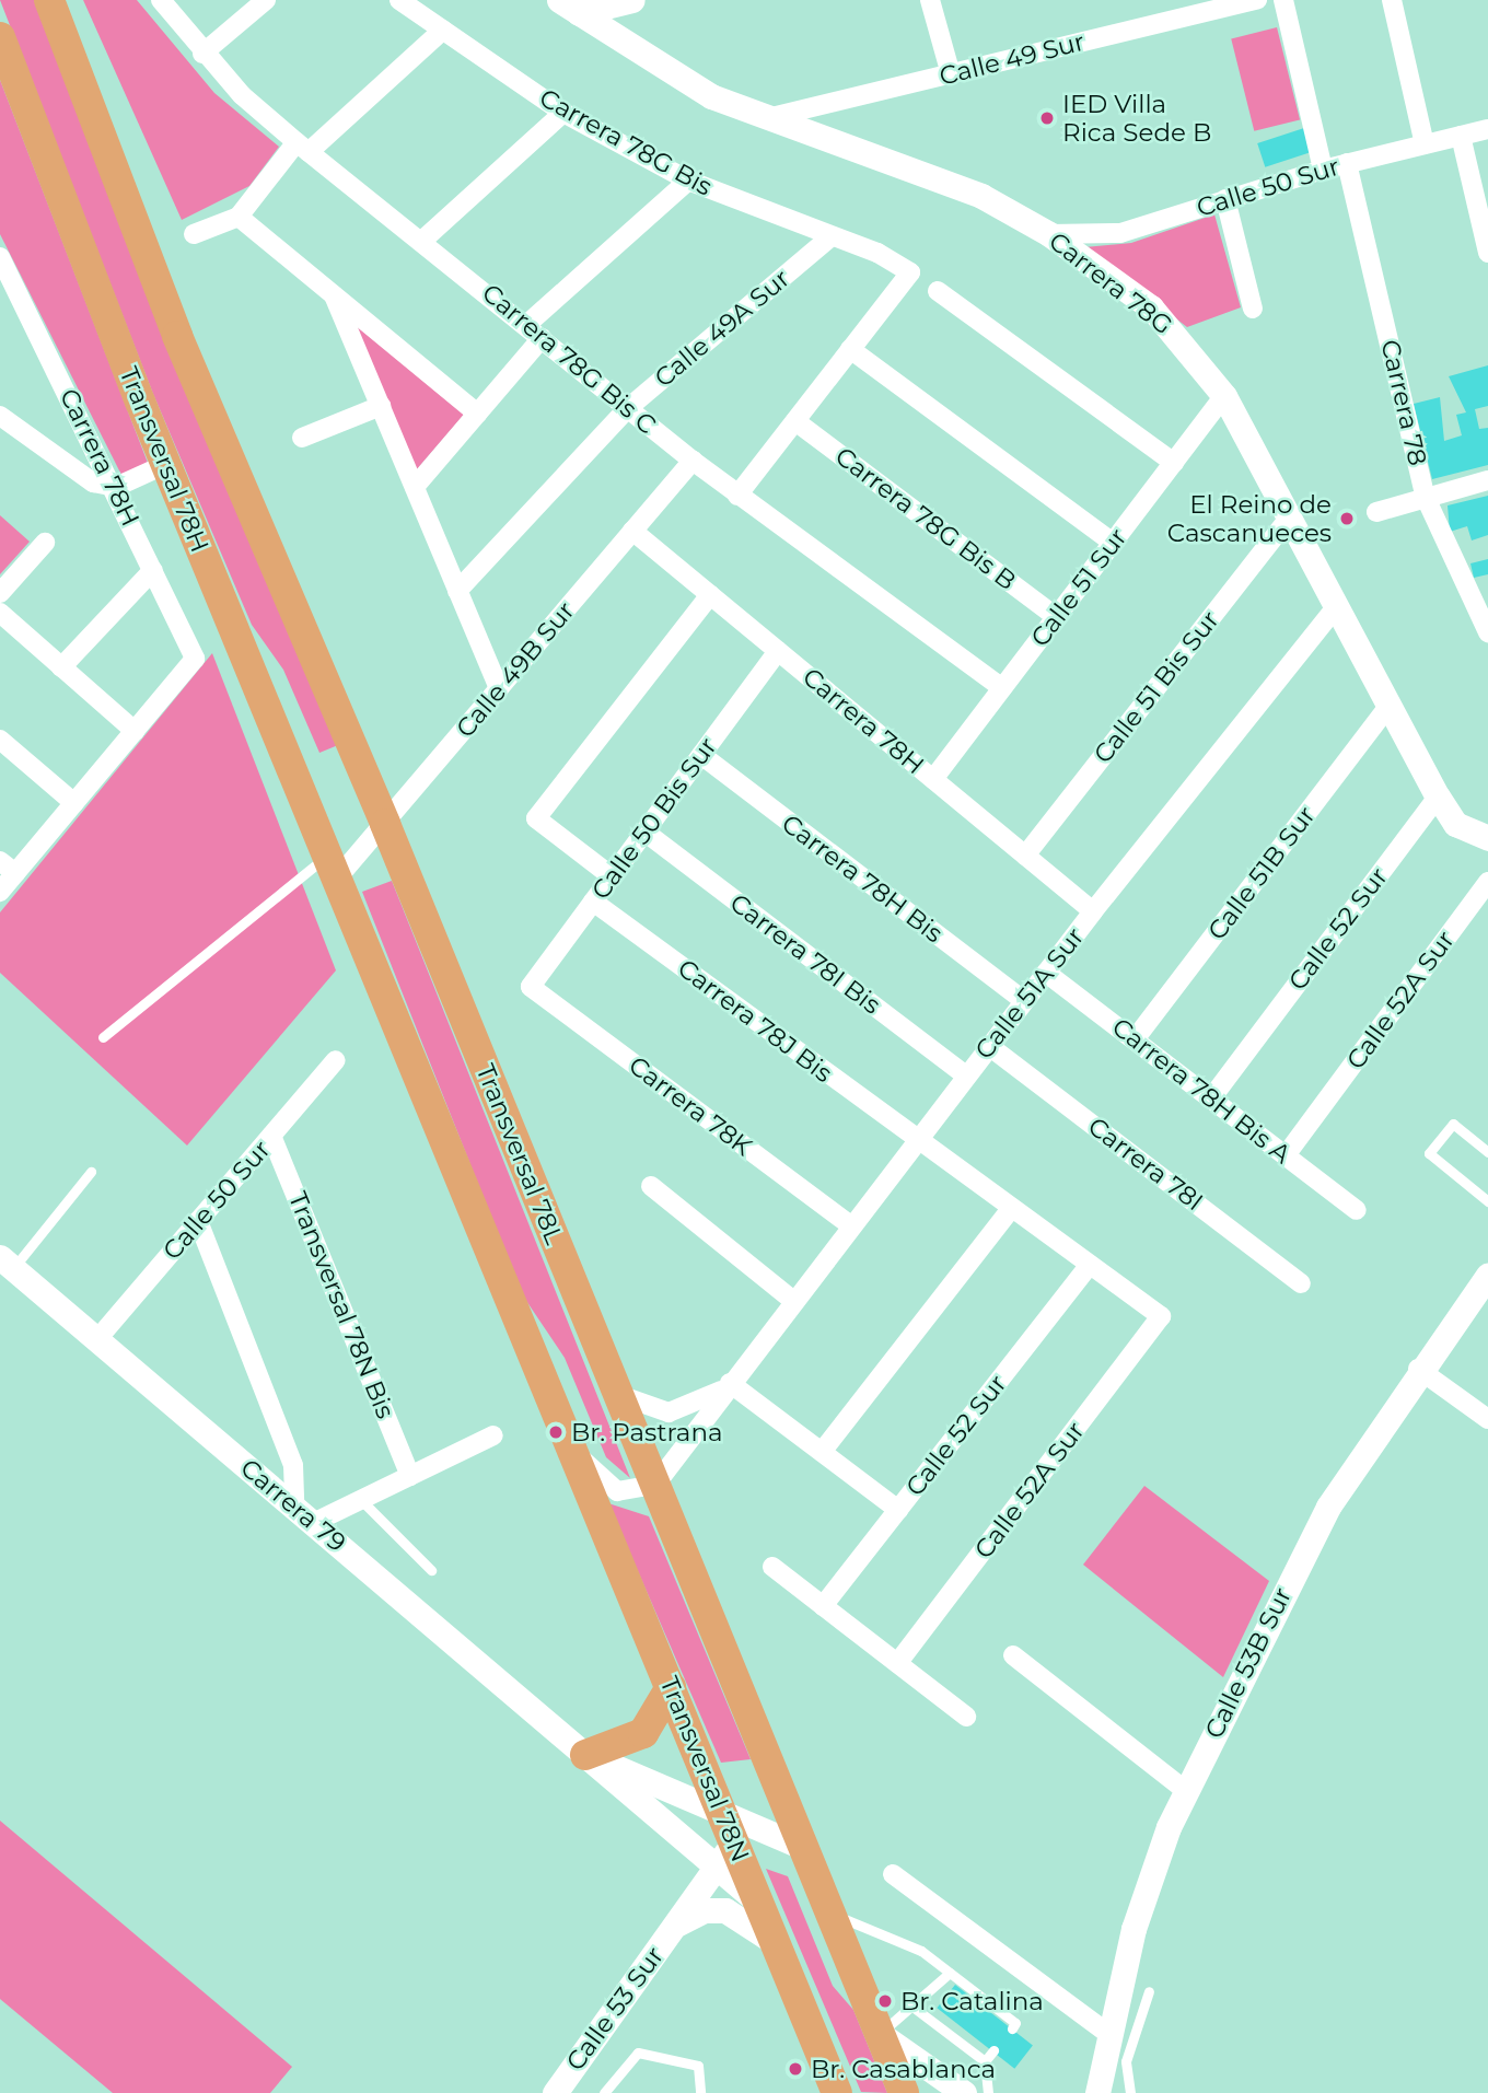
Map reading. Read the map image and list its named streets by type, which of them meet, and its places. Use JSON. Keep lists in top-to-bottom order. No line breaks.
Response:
{"streets":{"main road":["Transversal 78H","Transversal 78L","Transversal 78N"],"street":["Calle 49 Sur","Carrera 78G Bis","Calle 50 Sur","Carrera 78G","Calle 49A Sur","Carrera 78G Bis C","Carrera 78","Carrera 78H","Carrera 78G Bis B","Calle 51 Sur","Calle 49B Sur","Calle 51 Bis Sur","Calle 50 Bis Sur","Calle 51B Sur","Carrera 78H Bis","Calle 52 Sur","Carrera 78I Bis","Calle 51A Sur","Calle 52A Sur","Carrera 78J Bis","Carrera 78H Bis A","Carrera 78K","Carrera 78I","Transversal 78N Bis","Carrera 79","Calle 53B Sur","Calle 53 Sur"]},"crossings":[["Calle 49 Sur","Carrera 78G"],["Carrera 78G Bis","Calle 49A Sur"],["Calle 50 Sur","Carrera 78G"],["Calle 50 Sur","Carrera 78"],["Calle 50 Sur","Transversal 78N Bis"],["Calle 50 Sur","Carrera 79"],["Carrera 78G","Calle 51 Sur"],["Carrera 78G","Calle 51 Bis Sur"],["Carrera 78G","Calle 51B Sur"],["Carrera 78G","Calle 52 Sur"],["Carrera 78G","Calle 51A Sur"],["Calle 49A Sur","Carrera 78G Bis C"],["Carrera 78G Bis C","Calle 51 Sur"],["Carrera 78G Bis C","Calle 49B Sur"],["Carrera 78H","Calle 51 Sur"],["Carrera 78H","Calle 49B Sur"],["Carrera 78H","Calle 51 Bis Sur"],["Carrera 78H","Calle 50 Bis Sur"],["Carrera 78H","Calle 51A Sur"],["Transversal 78H","Calle 49B Sur"],["Carrera 78G Bis B","Calle 51 Sur"],["Calle 49B Sur","Transversal 78L"],["Calle 50 Bis Sur","Carrera 78H Bis"],["Calle 50 Bis Sur","Carrera 78I Bis"],["Calle 50 Bis Sur","Carrera 78J Bis"],["Calle 50 Bis Sur","Carrera 78K"],["Calle 51B Sur","Carrera 78H Bis A"],["Carrera 78H Bis","Calle 51A Sur"],["Calle 52 Sur","Carrera 78J Bis"],["Calle 52 Sur","Carrera 78H Bis A"],["Carrera 78I Bis","Calle 51A Sur"],["Calle 51A Sur","Carrera 78J Bis"],["Calle 51A Sur","Carrera 78H Bis A"],["Calle 51A Sur","Carrera 78K"],["Calle 51A Sur","Transversal 78L"],["Calle 51A Sur","Carrera 78I"],["Calle 52A Sur","Carrera 78J Bis"],["Calle 52A Sur","Carrera 78H Bis A"],["Carrera 79","Transversal 78N"],["Carrera 79","Calle 53 Sur"],["Transversal 78N","Calle 53 Sur"]],"places":["IED Villa Rica Sede B","El Reino de Cascanueces","Br. Pastrana","Br. Catalina","Br. Casablanca"]}
